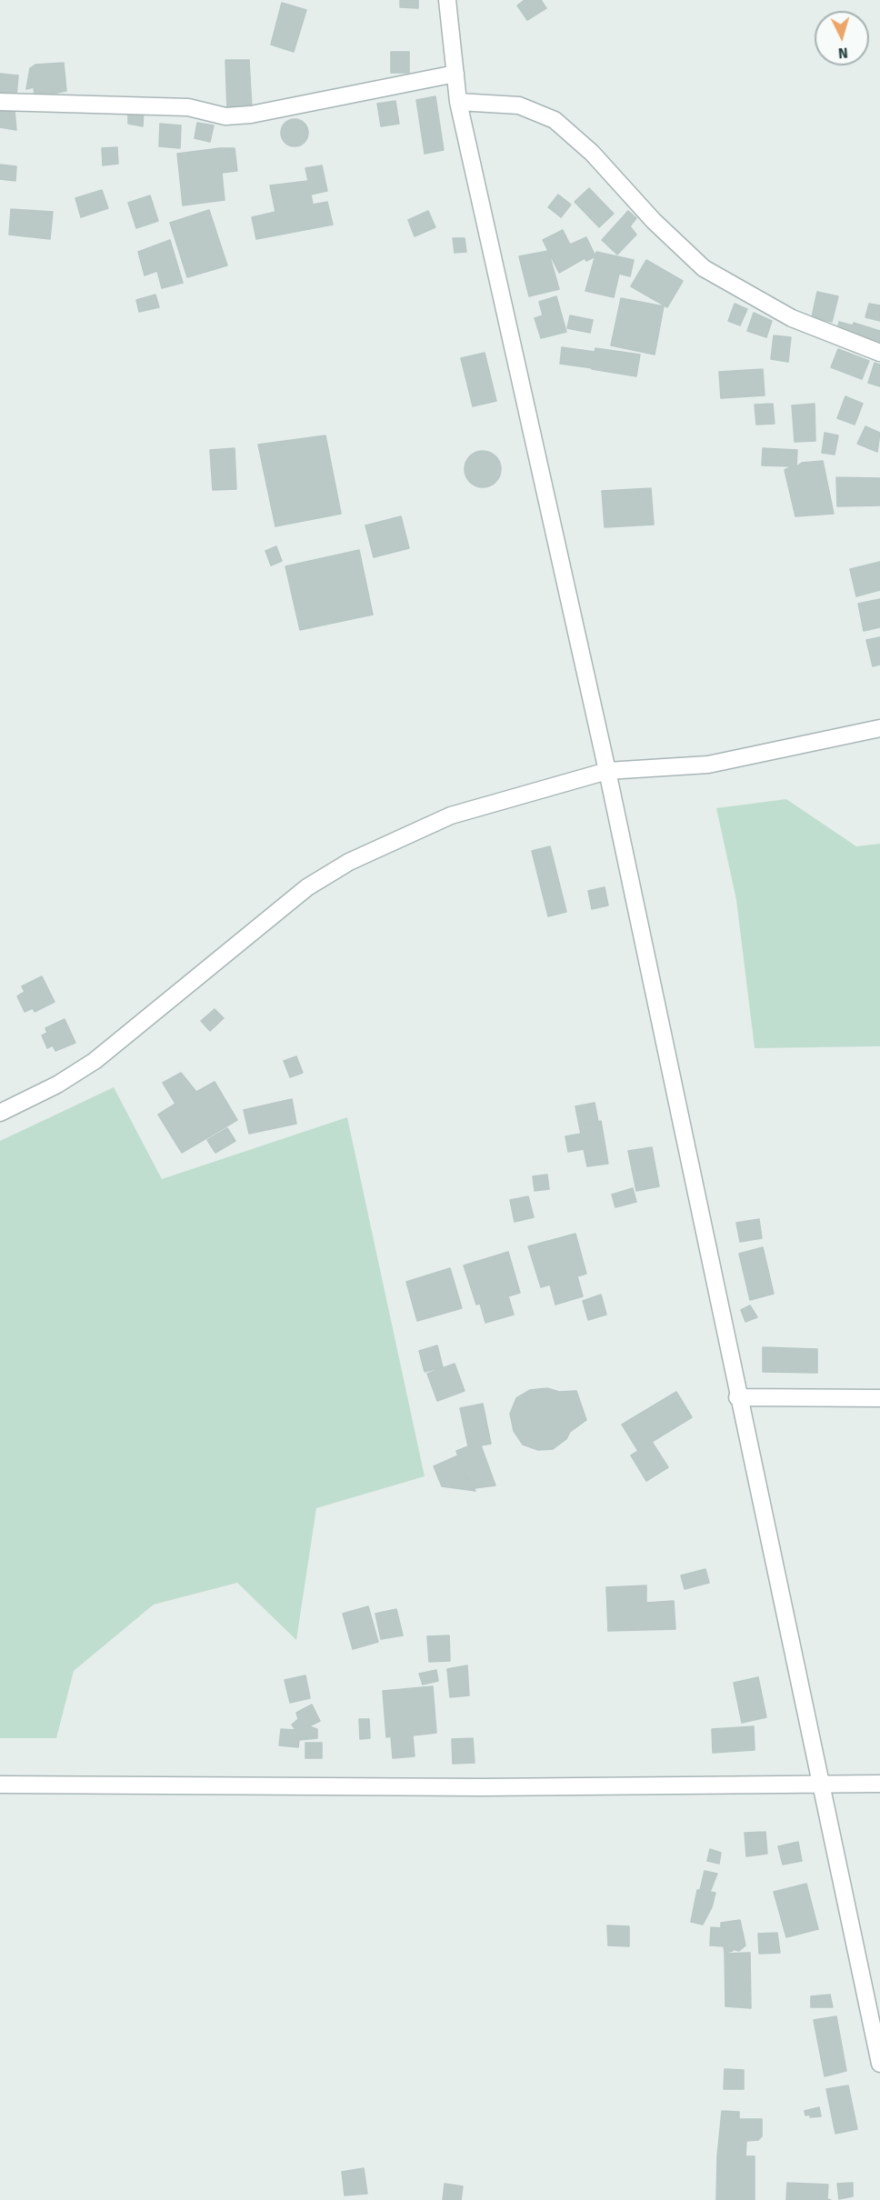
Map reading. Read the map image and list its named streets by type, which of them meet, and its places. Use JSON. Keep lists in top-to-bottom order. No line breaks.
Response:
{"north":"bottom"}
